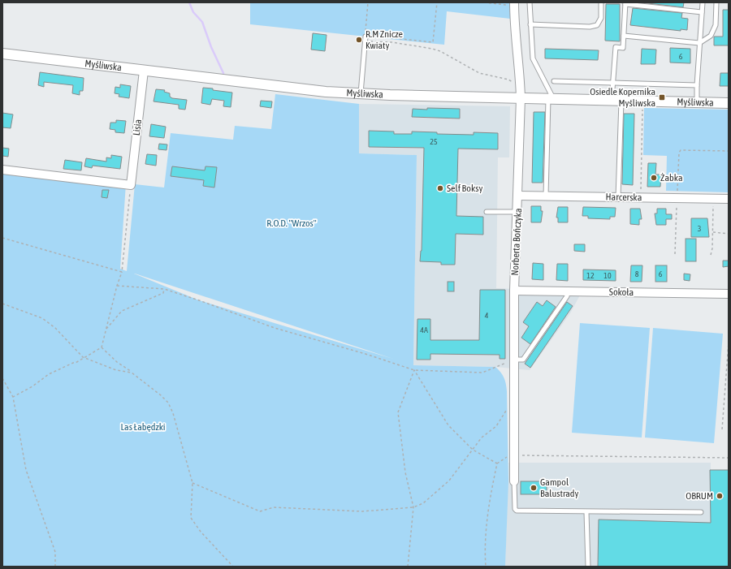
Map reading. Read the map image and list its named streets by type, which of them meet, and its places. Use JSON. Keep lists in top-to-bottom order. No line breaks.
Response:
{"streets":{"street":["Myśliwska","Lisia","Harcerska","Norberta Bończyka","Sokoła"]},"crossings":[["Myśliwska","Lisia"],["Myśliwska","Norberta Bończyka"],["Harcerska","Norberta Bończyka"],["Norberta Bończyka","Sokoła"]],"parks":["R.O.D. \"Wrzos\"","Las Łabędzki"],"places":{"other":["R.M Znicze Kwiaty","Żabka","Self Boksy","Gampol Balustrady","OBRUM"],"transit":["Osiedle Kopernika Myśliwska"]},"house_numbers":["6","25","3","8","6","12","10","4","4A"]}
